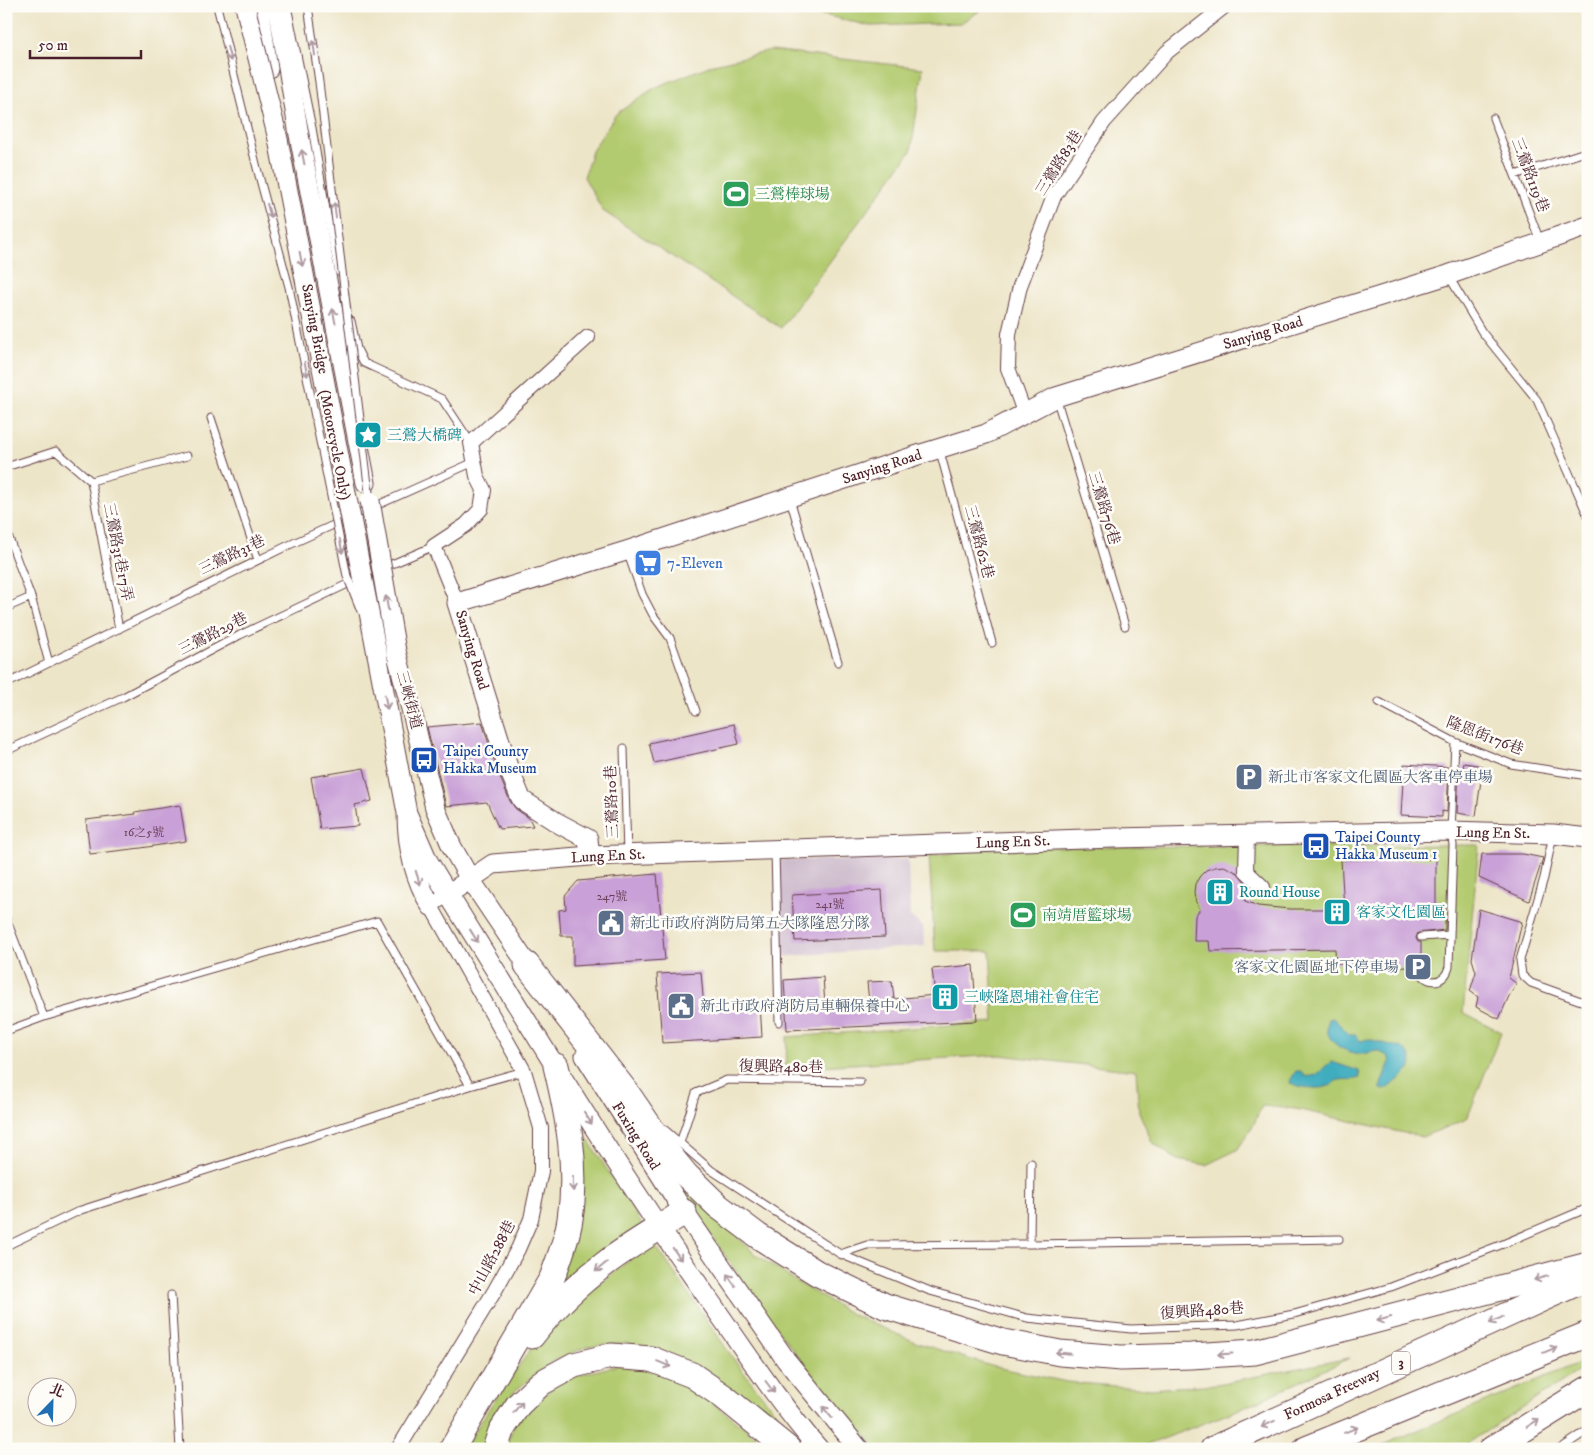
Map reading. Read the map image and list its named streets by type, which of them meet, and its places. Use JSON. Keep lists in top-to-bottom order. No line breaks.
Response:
{"streets":{"highway":["3","Formosa Freeway"],"main road":["Sanying Bridge","Sanying Road","三峽街道","Lung En St.","Fuxing Road"],"street":["三鶯路83巷","中山路288巷"],"lane":["三鶯路119巷","(Motorcycle Only)","三鶯路76巷","三鶯路62巷","三鶯路31巷17弄","三鶯路31巷","三鶯路29巷","隆恩街176巷","三鶯路10巷","復興路480巷"]},"crossings":[["三鶯路83巷","Sanying Road"],["三鶯路119巷","Sanying Road"],["Sanying Bridge","(Motorcycle Only)"],["Sanying Bridge","三峽街道"],["Sanying Road","三鶯路76巷"],["Sanying Road","三鶯路62巷"],["Sanying Road","Lung En St."],["(Motorcycle Only)","三峽街道"],["三鶯路31巷17弄","三鶯路31巷"],["三峽街道","Fuxing Road"],["三鶯路10巷","Lung En St."],["Lung En St.","Fuxing Road"]],"places":{"sports":["三鶯棒球場","南靖厝籃球場"],"place":["三鶯大橋碑"],"supermarket":["7-Eleven"],"bus stop":["Taipei County Hakka Museum","Taipei County Hakka Museum 1"],"parking":["新北市客家文化園區大客車停車場","客家文化園區地下停車場"],"building":["Round House","客家文化園區","三峽隆恩埔社會住宅"],"public building":["新北市政府消防局第五大隊隆恩分隊","新北市政府消防局車輛保養中心"]},"house_numbers":["16之5號","247號","241號"],"scale_bar":"50 m","north":"top right"}
